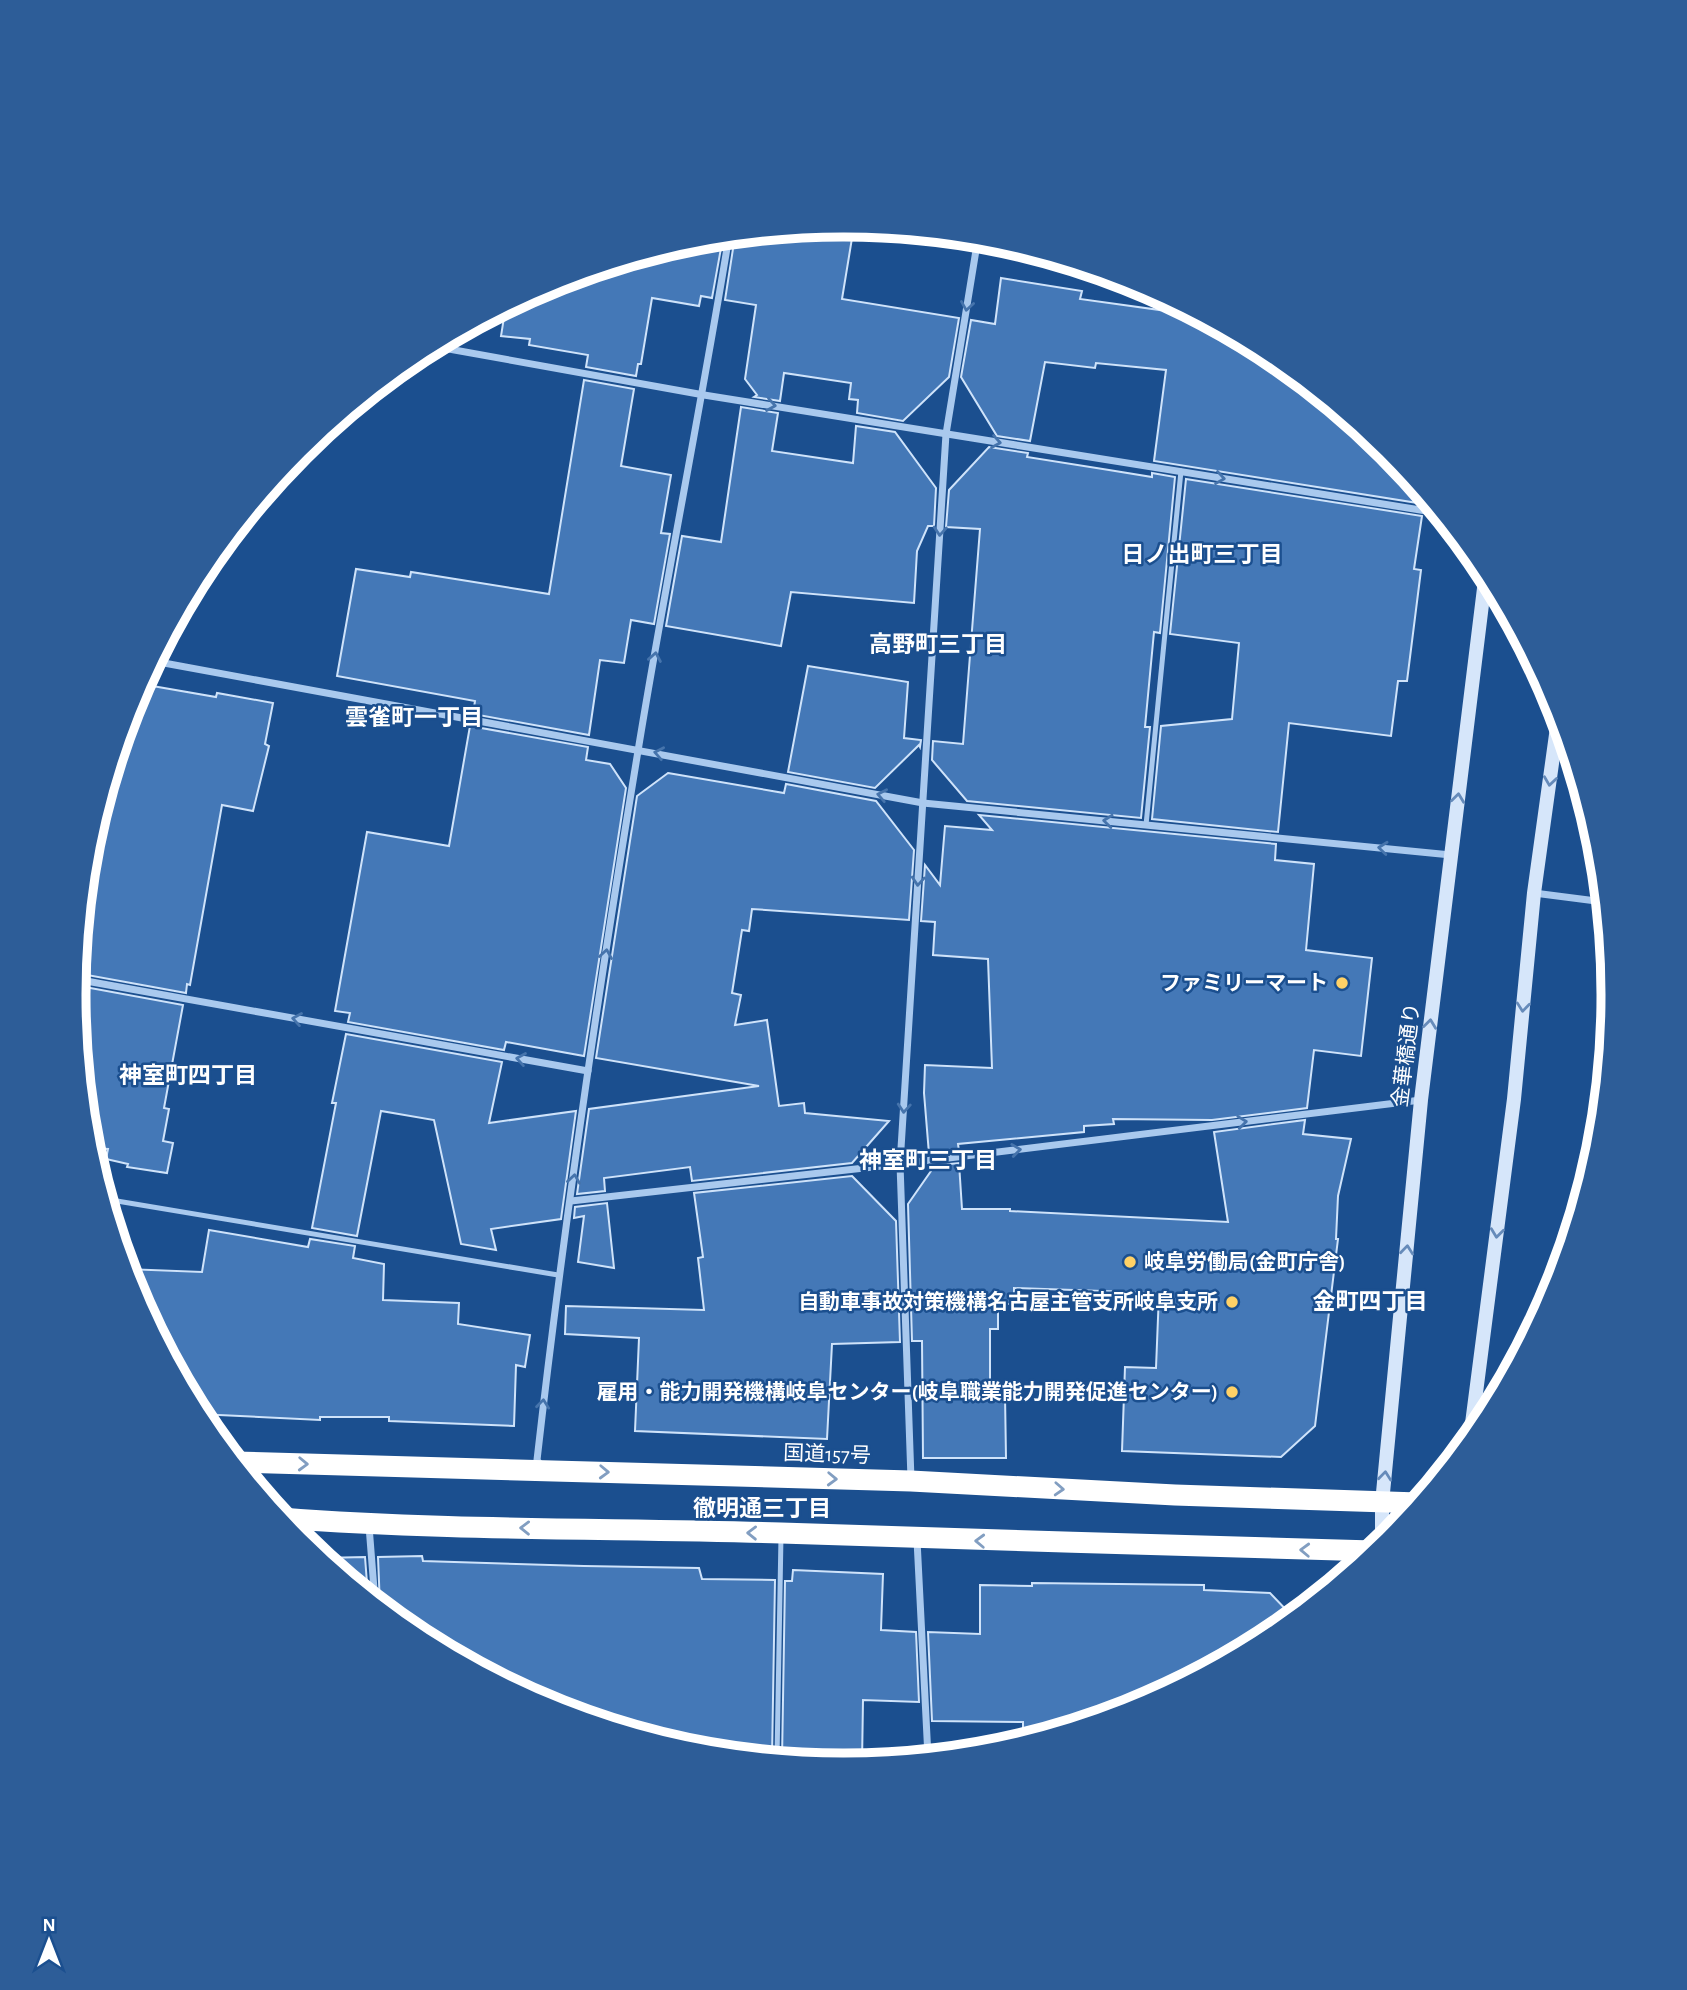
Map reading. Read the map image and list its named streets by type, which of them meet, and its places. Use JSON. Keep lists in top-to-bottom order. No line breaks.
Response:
{"streets":{"highway":["国道157号"],"main road":["金華橋通り"]},"crossings":[["金華橋通り","国道157号"]],"districts":["日ノ出町三丁目","高野町三丁目","雲雀町一丁目","神室町四丁目","神室町三丁目","金町四丁目","徹明通三丁目"],"places":["ファミリーマート","岐阜労働局(金町庁舎)","自動車事故対策機構名古屋主管支所岐阜支所","雇用・能力開発機構岐阜センター(岐阜職業能力開発促進センター)"],"north":"top"}
